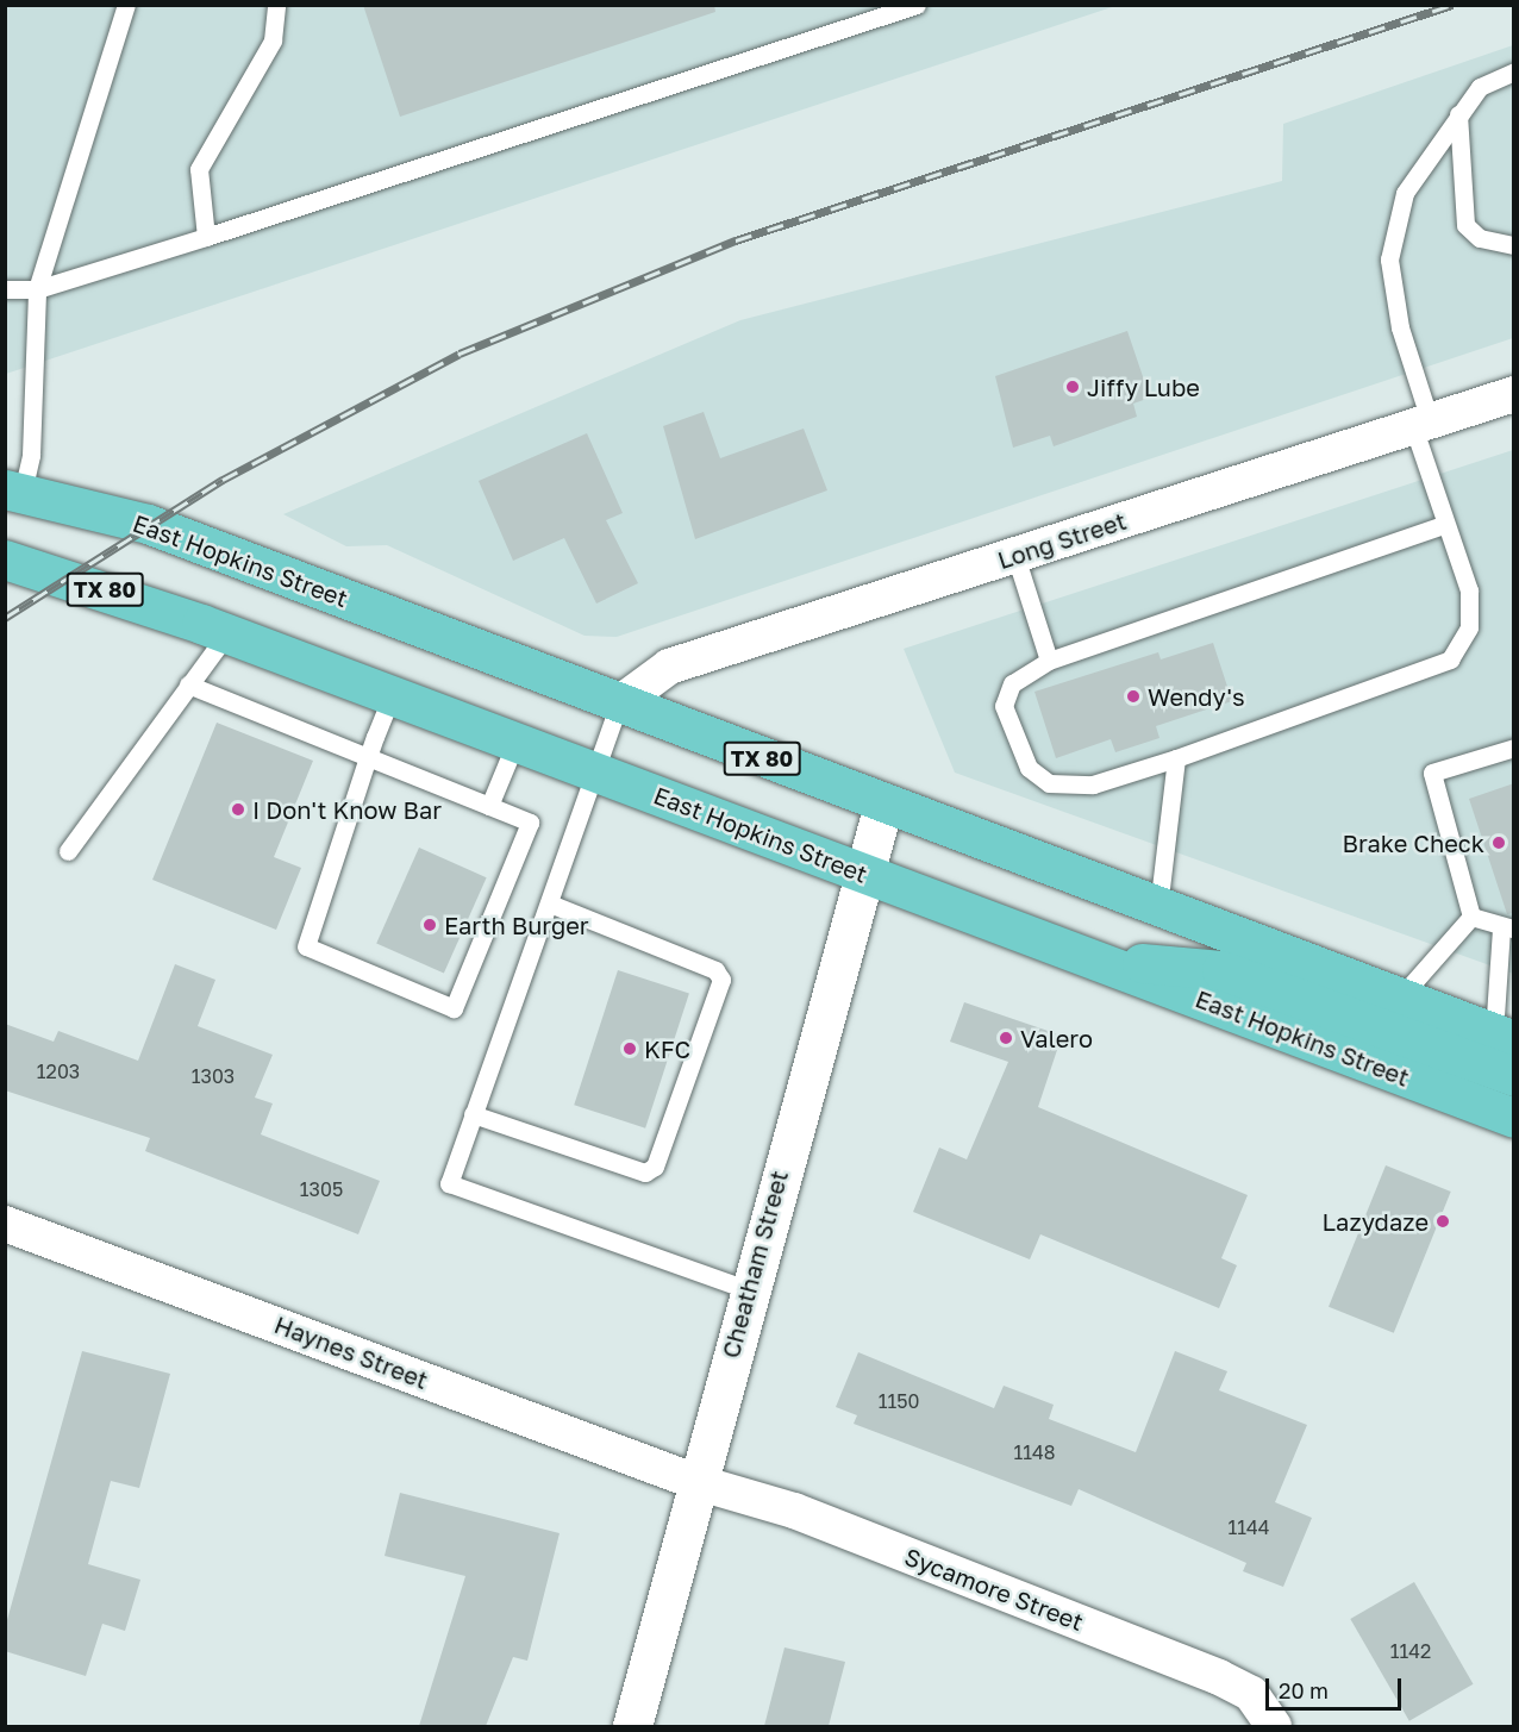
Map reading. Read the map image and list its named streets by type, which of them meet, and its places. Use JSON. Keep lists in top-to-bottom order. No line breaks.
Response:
{"streets":{"main road":["East Hopkins Street","TX 80"],"street":["Long Street","Cheatham Street","Haynes Street","Sycamore Street"]},"crossings":[["Long Street","East Hopkins Street"],["East Hopkins Street","Cheatham Street"],["Cheatham Street","Haynes Street"],["Cheatham Street","Sycamore Street"],["Haynes Street","Sycamore Street"]],"places":["Jiffy Lube","Wendy's","I Don't Know Bar","Brake Check","Earth Burger","Valero","KFC","Lazydaze"],"house_numbers":["1203","1303","1305","1150","1148","1144","1142"],"scale_bar":"20 m"}
